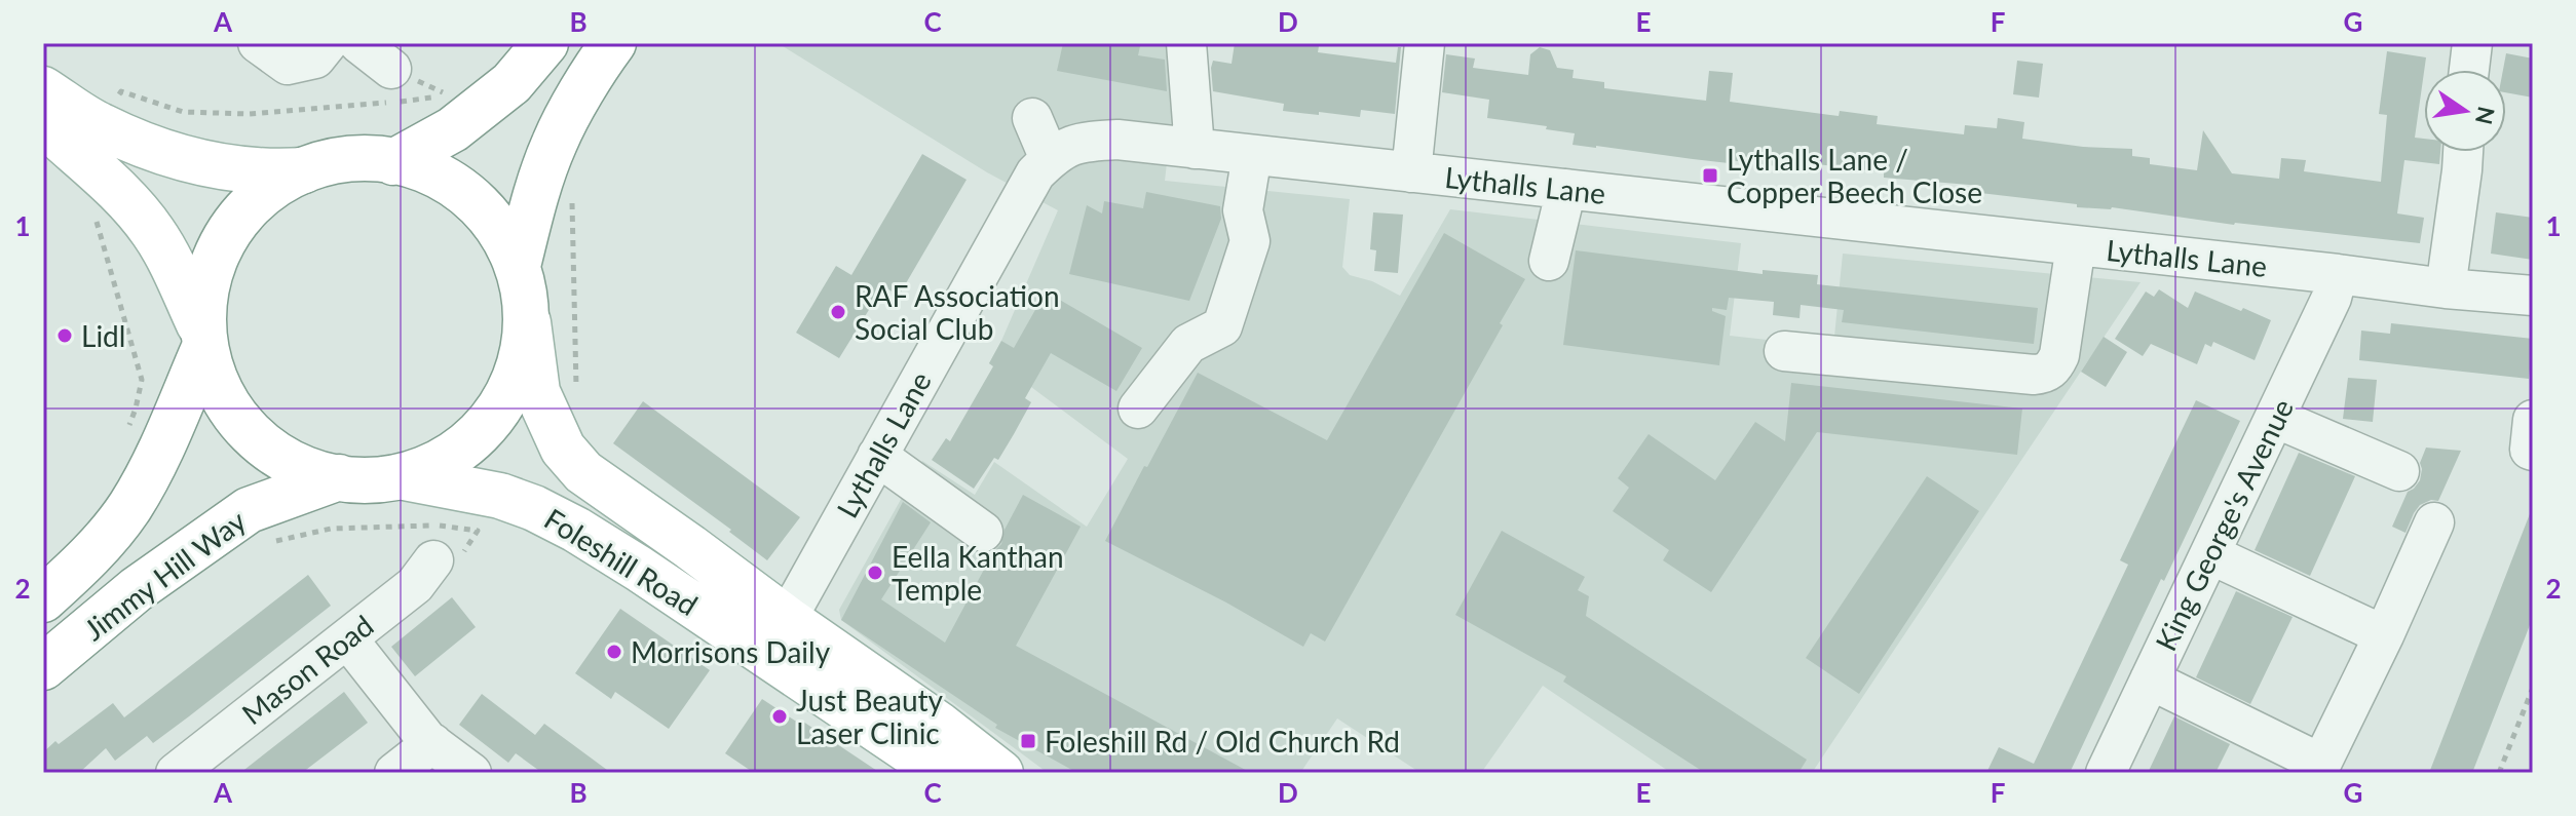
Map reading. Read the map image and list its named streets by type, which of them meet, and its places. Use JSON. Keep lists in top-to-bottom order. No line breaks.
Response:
{"streets":{"main road":["Foleshill Road","Jimmy Hill Way"],"street":["Lythalls Lane","King George's Avenue","Mason Road"]},"crossings":[["Lythalls Lane","King George's Avenue"]],"places":{"transit":["Lythalls Lane / Copper Beech Close","Foleshill Rd / Old Church Rd"],"other":["RAF Association Social Club","Lidl","Eella Kanthan Temple","Morrisons Daily","Just Beauty Laser Clinic"]},"north":"right","grid":{"columns":["A","B","C","D","E","F","G"],"rows":["1","2"]}}
